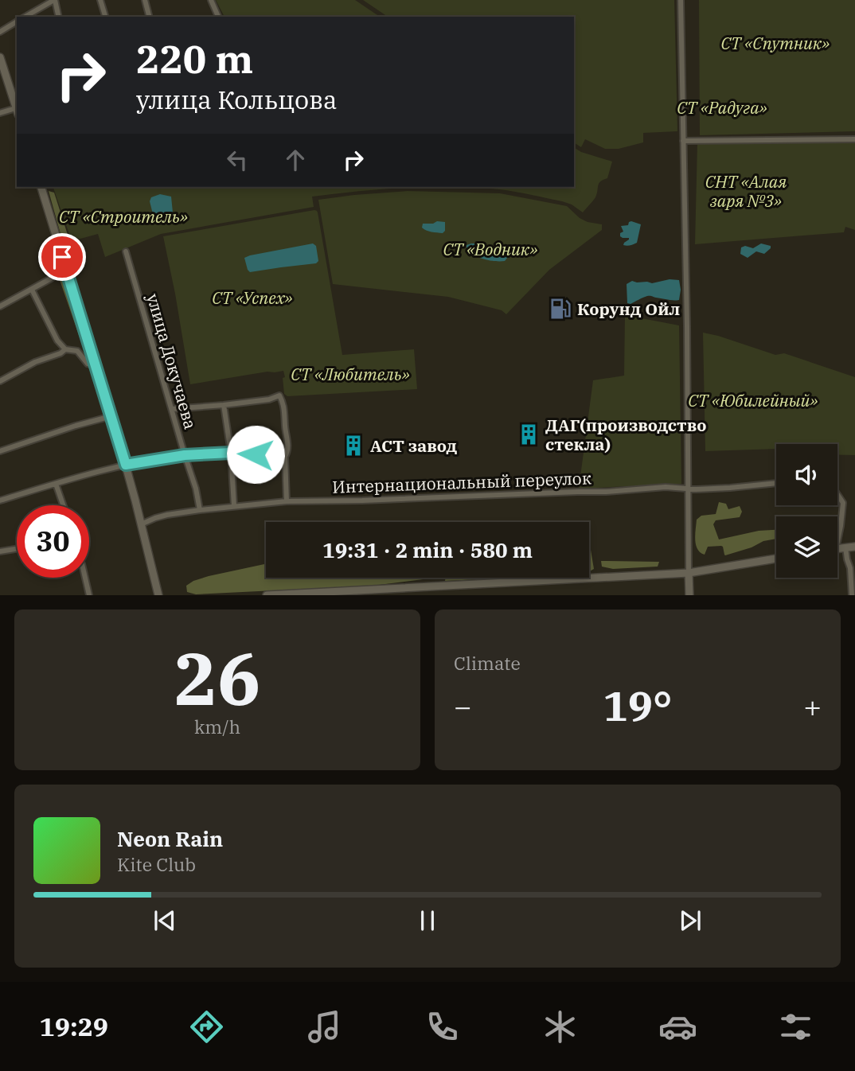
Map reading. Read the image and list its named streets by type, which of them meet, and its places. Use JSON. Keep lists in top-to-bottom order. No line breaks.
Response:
{"streets":{"street":["улица Докучаева","Интернациональный переулок"]},"crossings":[["улица Докучаева","Интернациональный переулок"]],"parks":["СТ «Спутник»","СТ «Радуга»","СНТ «Алая заря №3»","СТ «Строитель»","СТ «Водник»","СТ «Успех»","СТ «Любитель»","СТ «Юбилейный»"],"places":{"fuel station":["Корунд Ойл"],"building":["ДАГ(производство стекла)","АСТ завод"]},"page":{"turn":["220 m","улица Кольцова"],"limit":"30","trip":"19:31 · 2 min · 580 m","tile":[["26","km/h"],"Climate"],"heat":["−","19°","+"],"song":["Neon Rain","Kite Club"],"tabs":"19:29"}}
